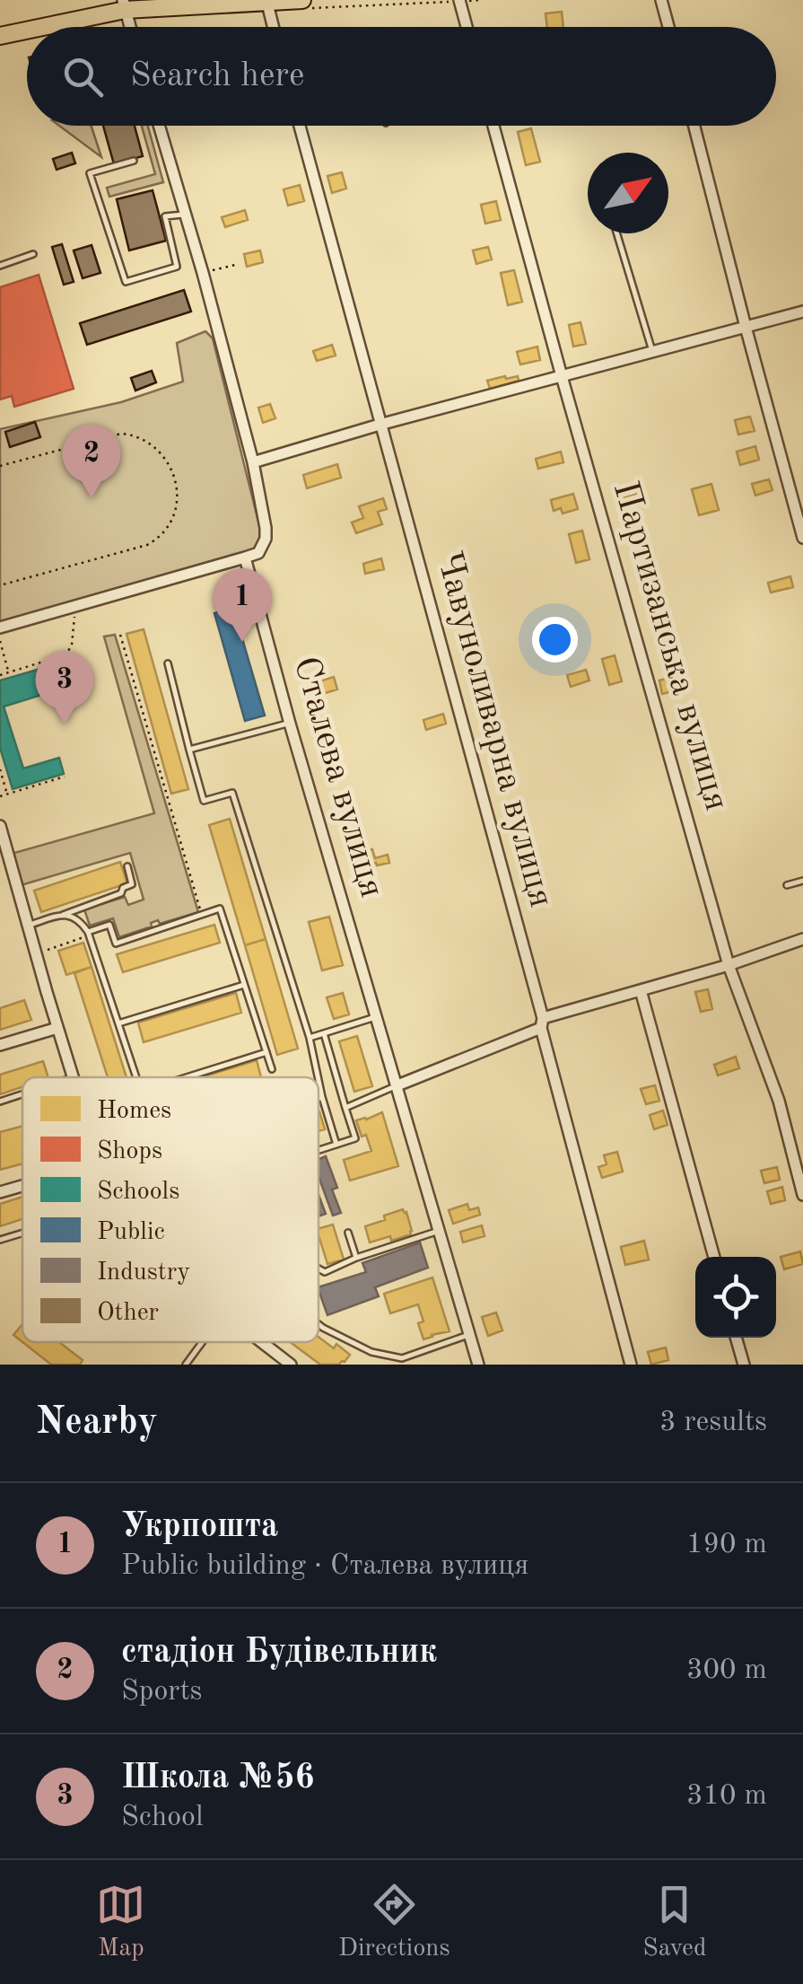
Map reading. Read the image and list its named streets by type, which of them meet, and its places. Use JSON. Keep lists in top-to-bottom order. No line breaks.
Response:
{"streets":{"street":["Партизанська вулиця","Чавуноливарна вулиця","Сталева вулиця"]},"legend":["Homes","Shops","Schools","Public","Industry","Other"],"north":"top right","page":{"search":"Search here","pins":["2","1","3"],"heading":["Nearby","3 results"],"list":[{"mark":"1","name":"Укрпошта","note":"Public building · Сталева вулиця","value":"190 m"},{"mark":"2","name":"стадіон Будівельник","note":"Sports","value":"300 m"},{"mark":"3","name":"Школа №56","note":"School","value":"310 m"}],"nav":["Map","Directions","Saved"]}}
